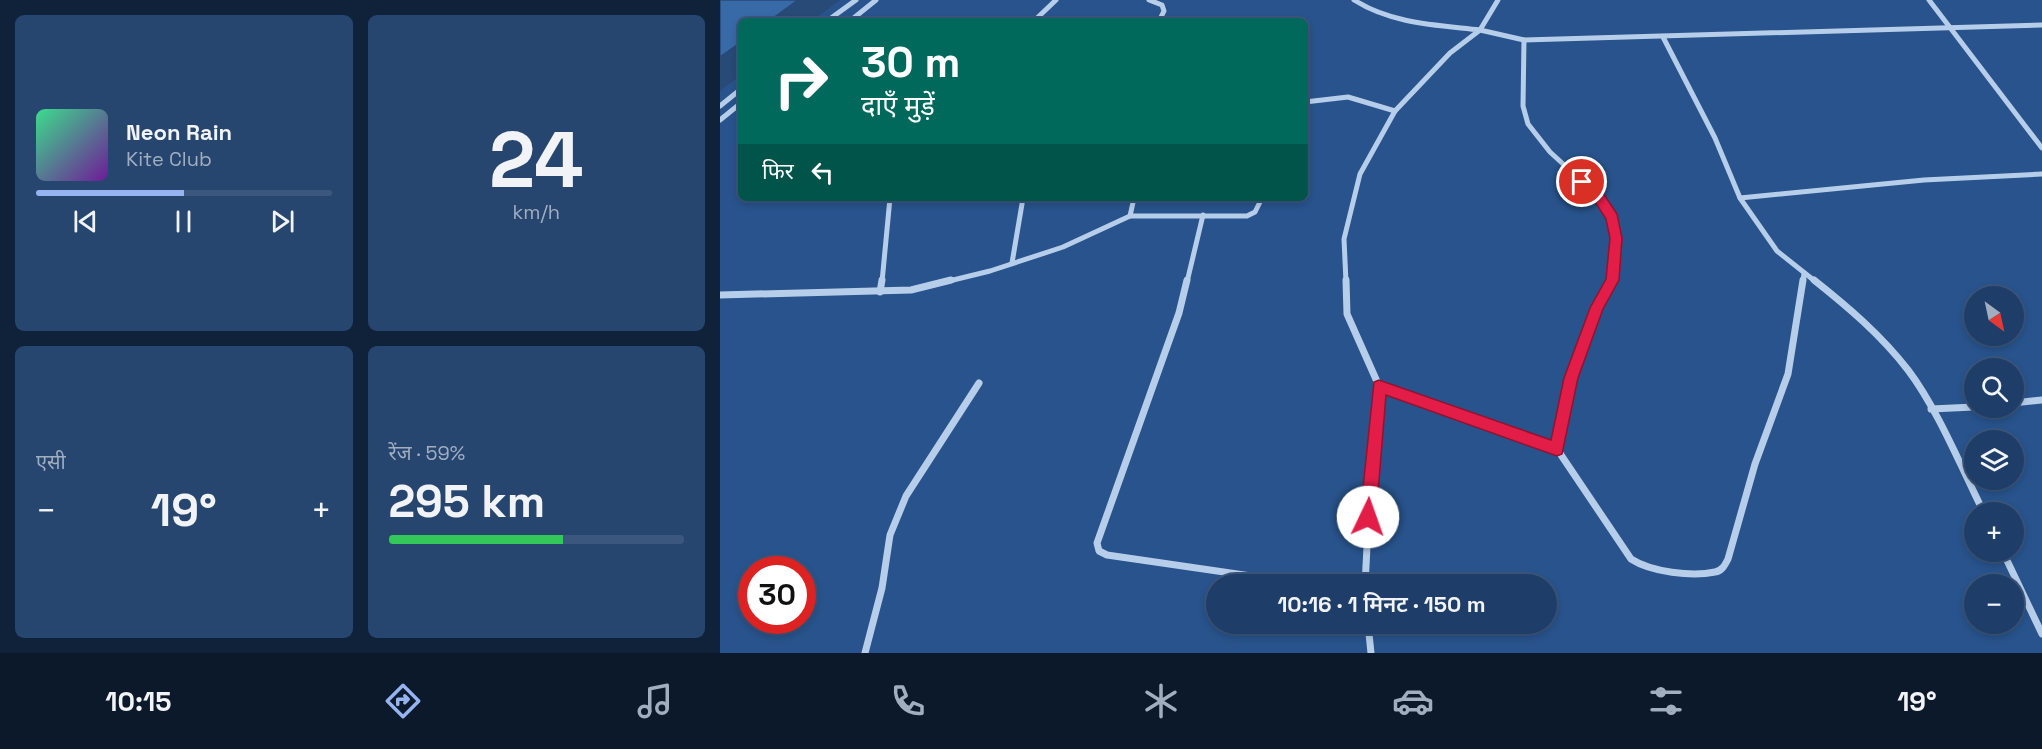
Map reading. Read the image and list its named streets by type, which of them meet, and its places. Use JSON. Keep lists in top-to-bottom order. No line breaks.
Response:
{"north":"bottom right","page":{"tile":[["24","km/h"],"एसी",["रेंज · 59%","295 km"]],"turn":["30 m","दाएँ मुड़ें"],"song":["Neon Rain","Kite Club"],"then":"फिर","map_buttons":["+","−"],"heat":["−","19°","+"],"limit":"30","trip":"10:16 · 1 मिनट · 150 m","tabs":["10:15","19°"]}}
